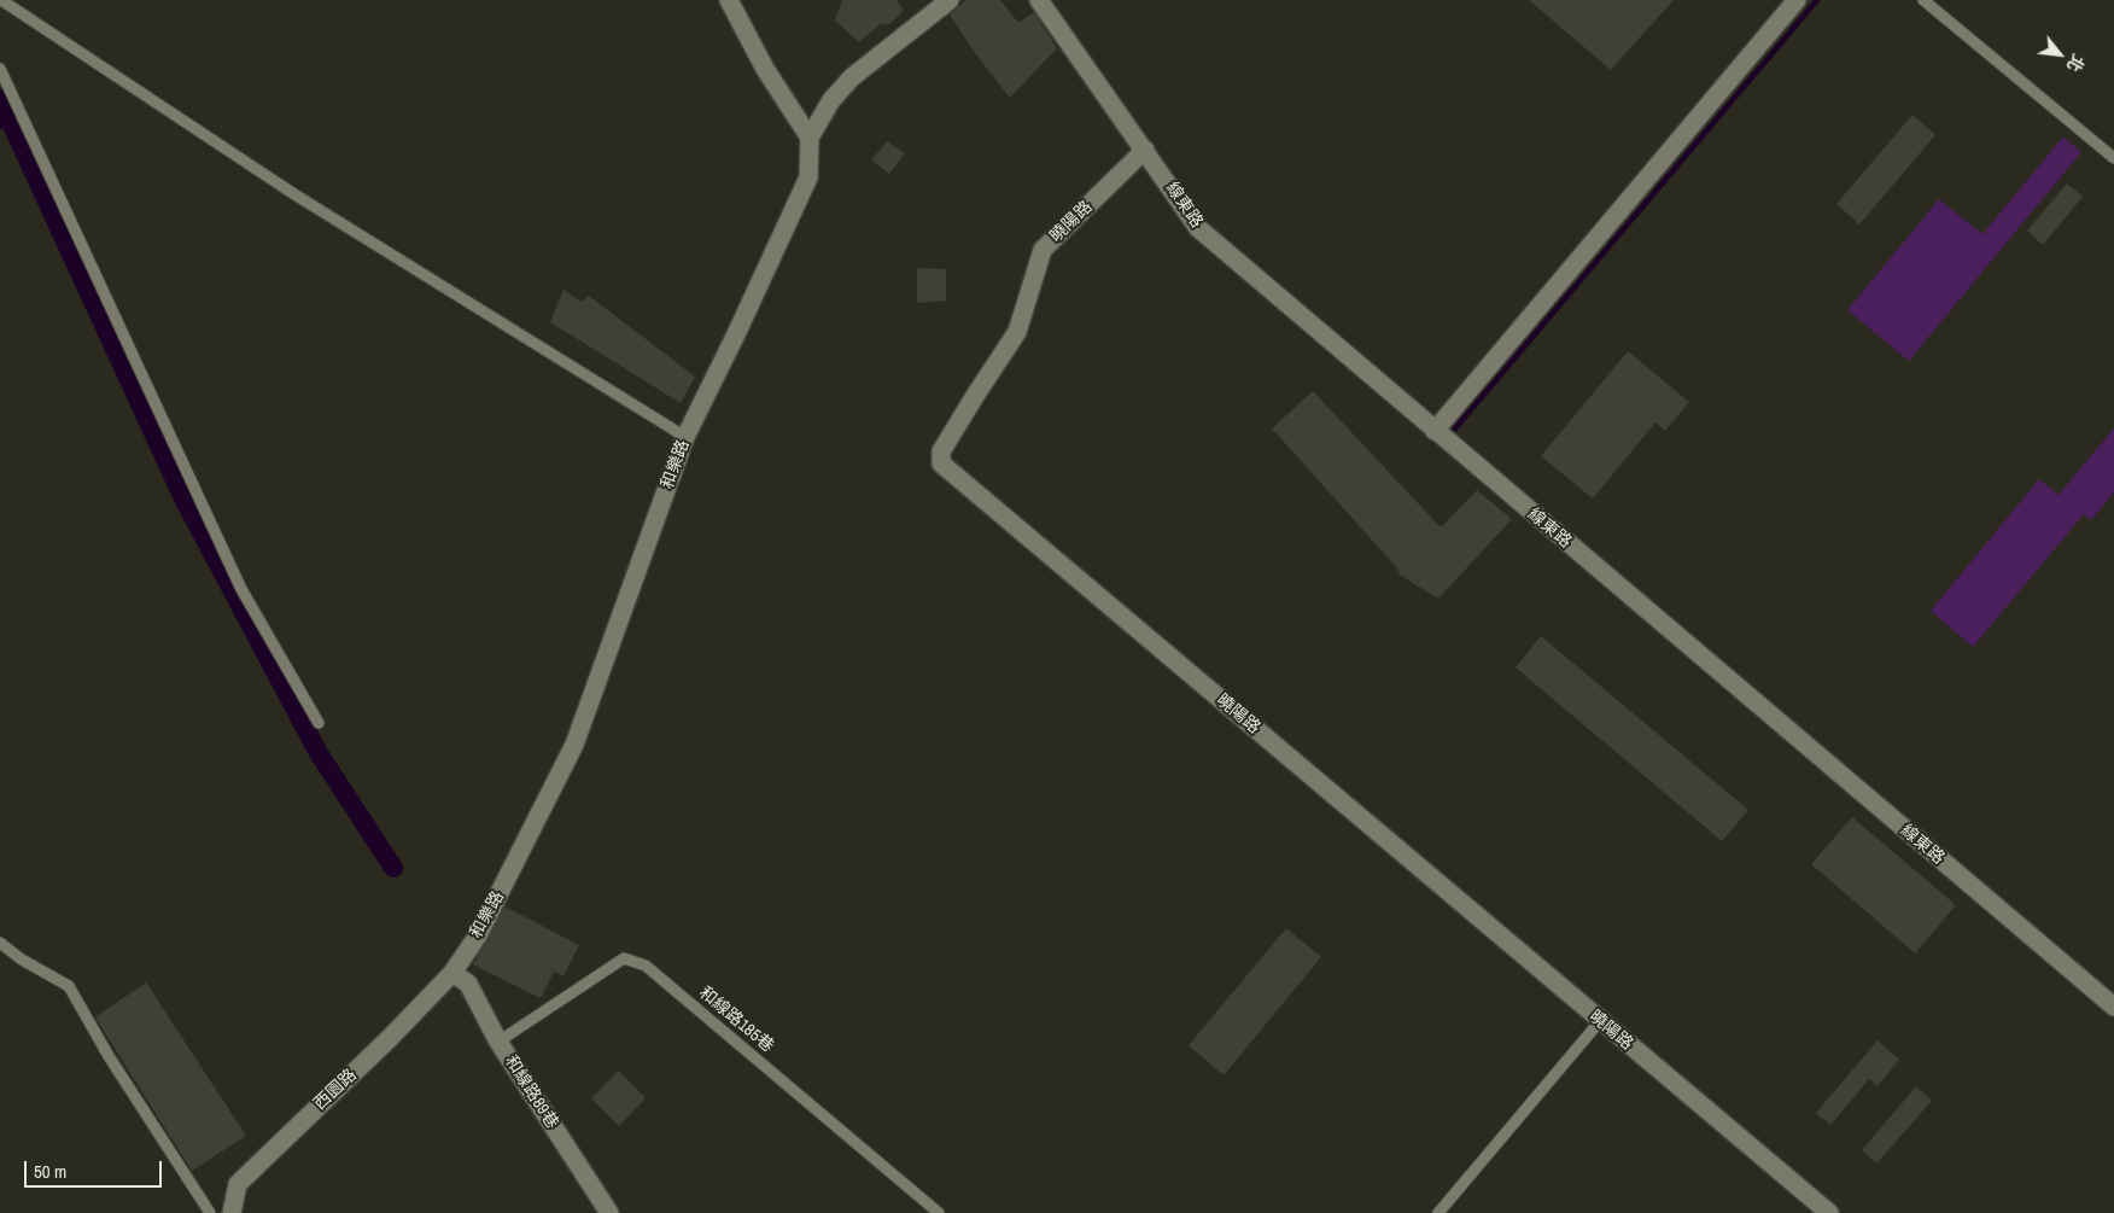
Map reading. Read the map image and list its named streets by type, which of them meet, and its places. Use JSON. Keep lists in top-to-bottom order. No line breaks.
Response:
{"streets":{"street":["線東路","曉陽路","和樂路","西園路","和線路89巷"],"lane":["和線路185巷"]},"crossings":[["線東路","曉陽路"],["和樂路","西園路"],["和樂路","和線路89巷"],["和線路185巷","和線路89巷"],["西園路","和線路89巷"]],"scale_bar":"50 m","north":"bottom right"}
